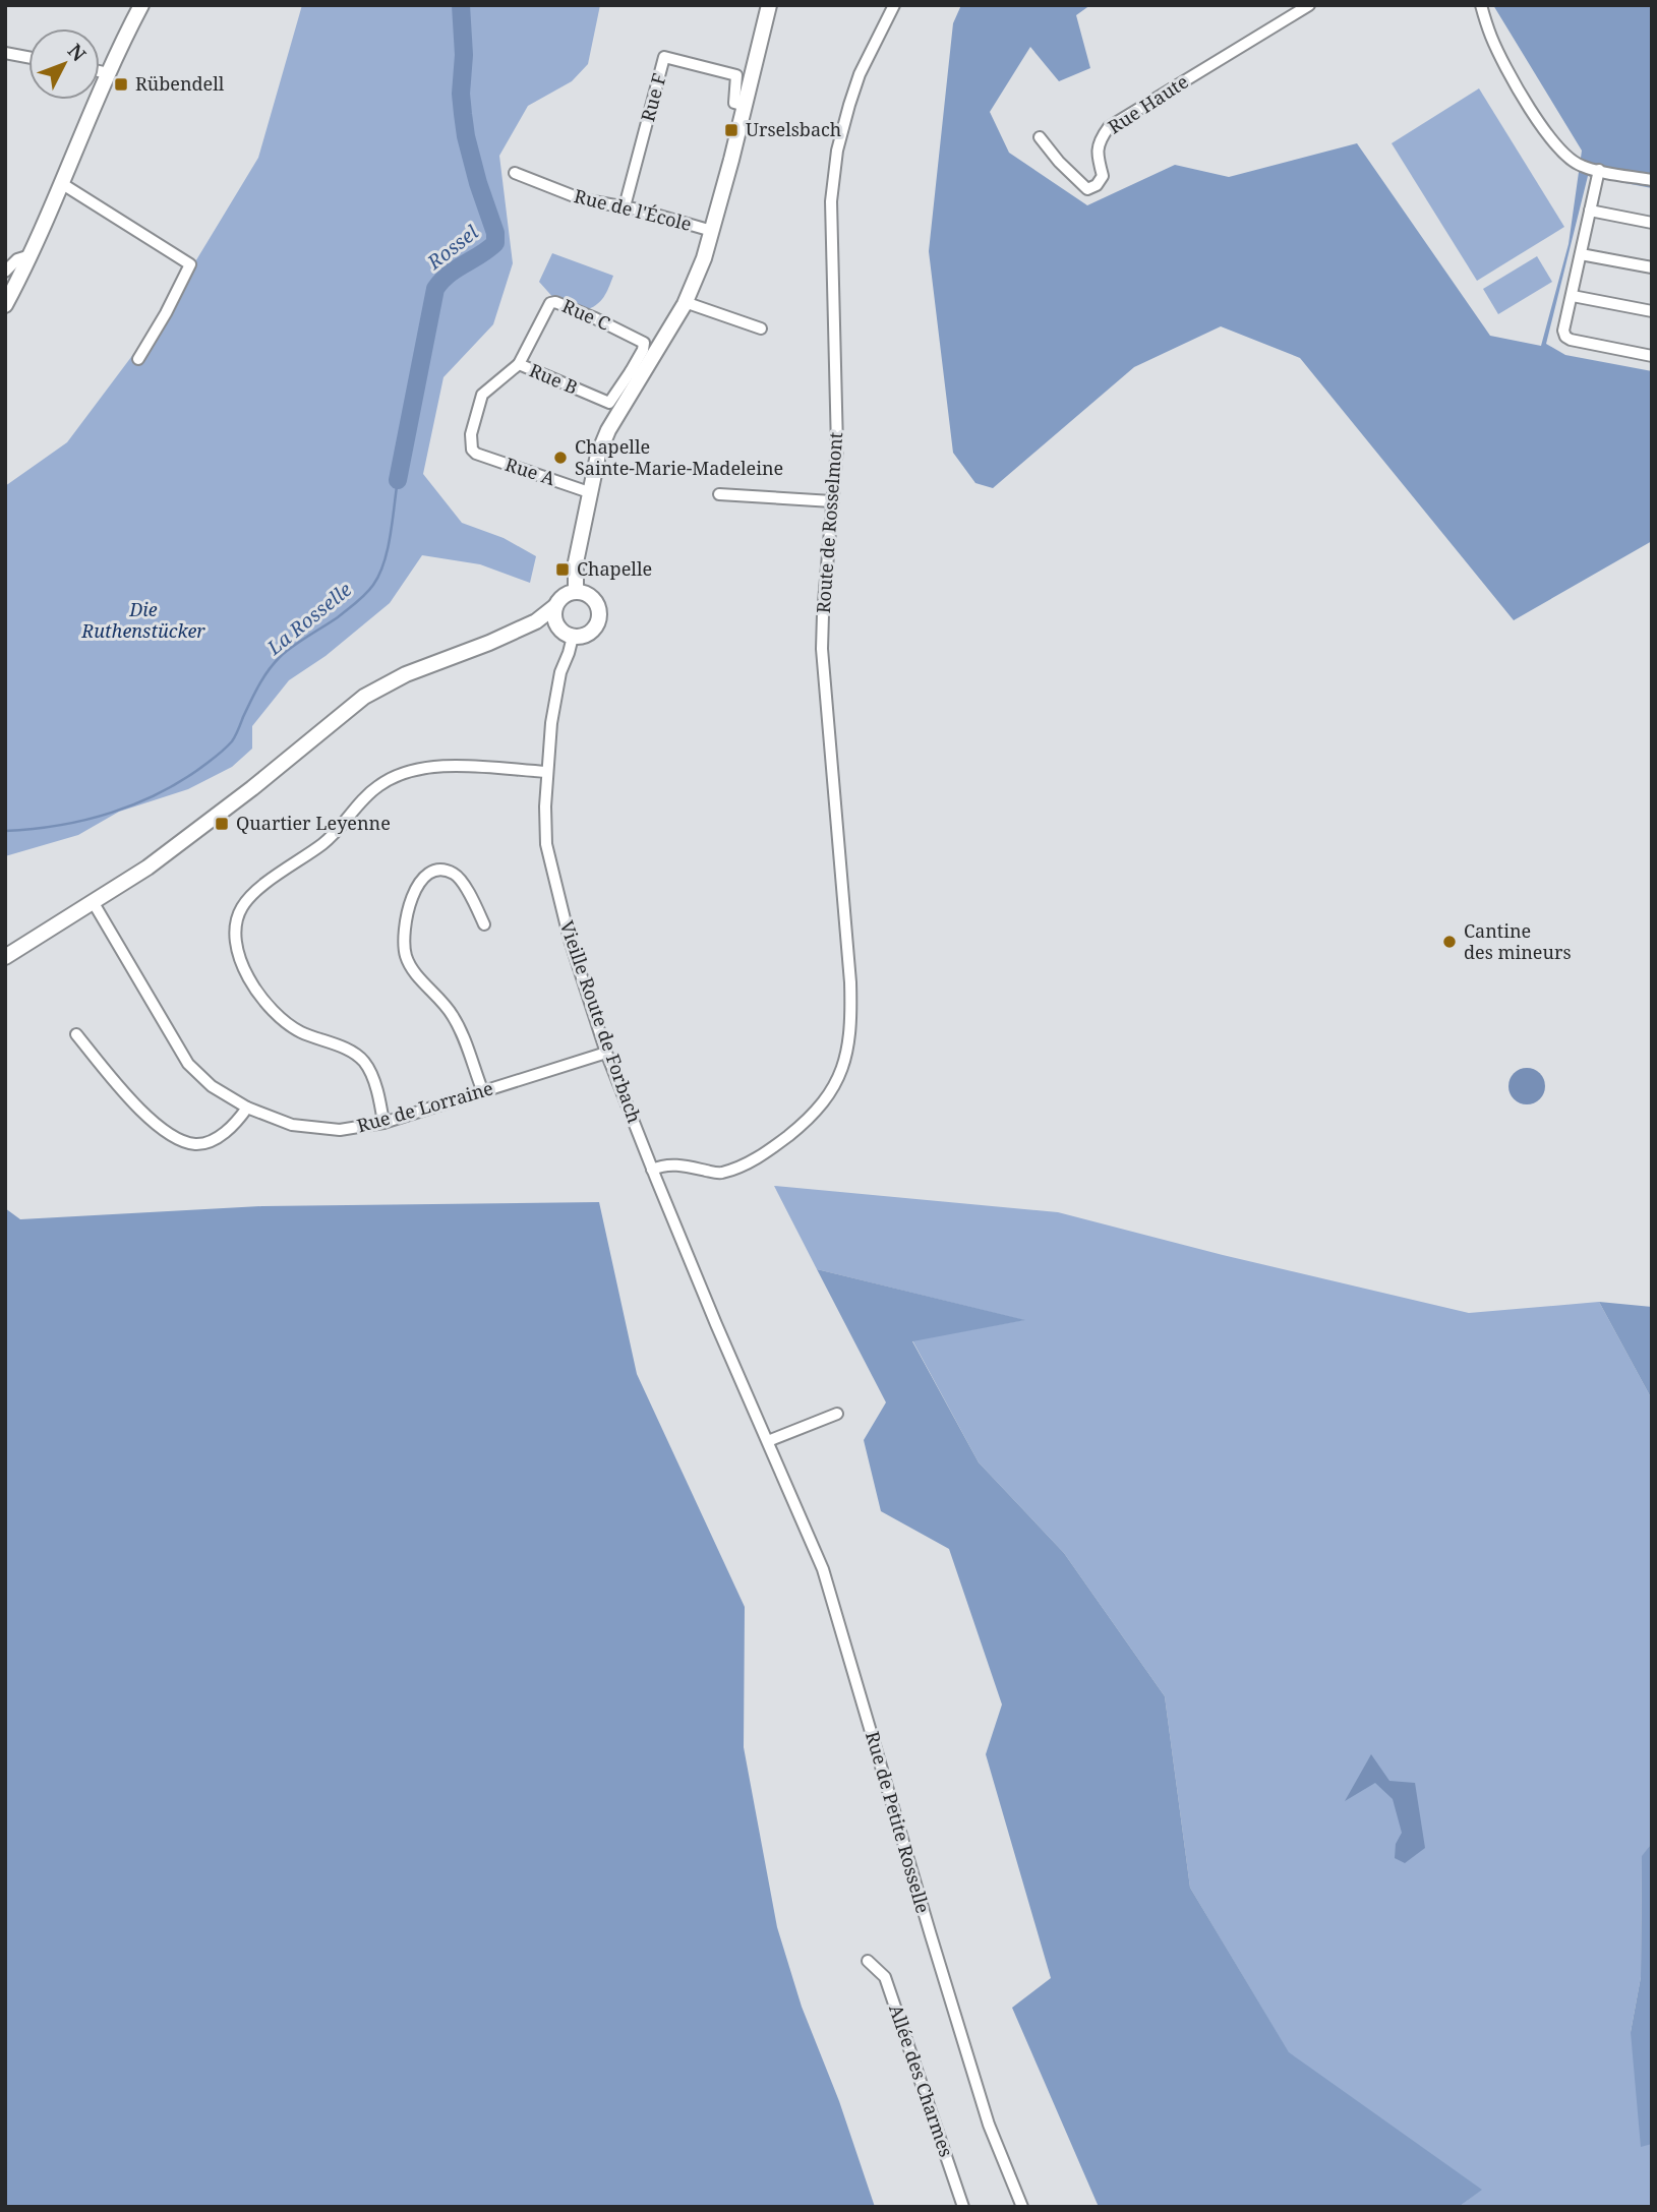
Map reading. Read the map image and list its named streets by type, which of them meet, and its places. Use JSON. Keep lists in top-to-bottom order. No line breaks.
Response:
{"streets":{"street":["Rue F","Rue Haute","Rue de l'École","Rue C","Rue B","Rue A","Route de Rosselmont","Vieille Route de Forbach","Rue de Lorraine","Rue de Petite Rosselle","Allée des Charmes"]},"crossings":[["Rue F","Rue de l'École"],["Rue C","Rue B"],["Rue B","Rue A"],["Route de Rosselmont","Vieille Route de Forbach"],["Vieille Route de Forbach","Rue de Lorraine"],["Vieille Route de Forbach","Rue de Petite Rosselle"]],"water":["Rossel","La Rosselle"],"parks":["Die Ruthenstücker"],"places":{"transit":["Rübendell","Urselsbach","Chapelle","Quartier Leyenne"],"other":["Chapelle Sainte-Marie-Madeleine","Cantine des mineurs"]},"north":"top right"}
